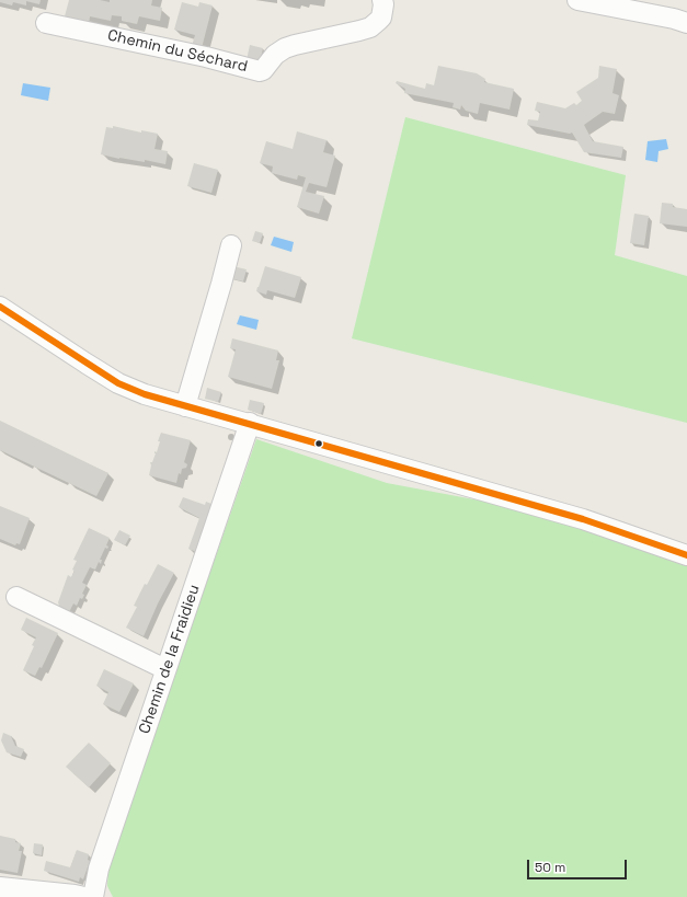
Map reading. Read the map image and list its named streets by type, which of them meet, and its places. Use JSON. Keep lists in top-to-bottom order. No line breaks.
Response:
{"streets":{"street":["Chemin du Séchard","Chemin de la Fraidieu"]},"scale_bar":"50 m"}
